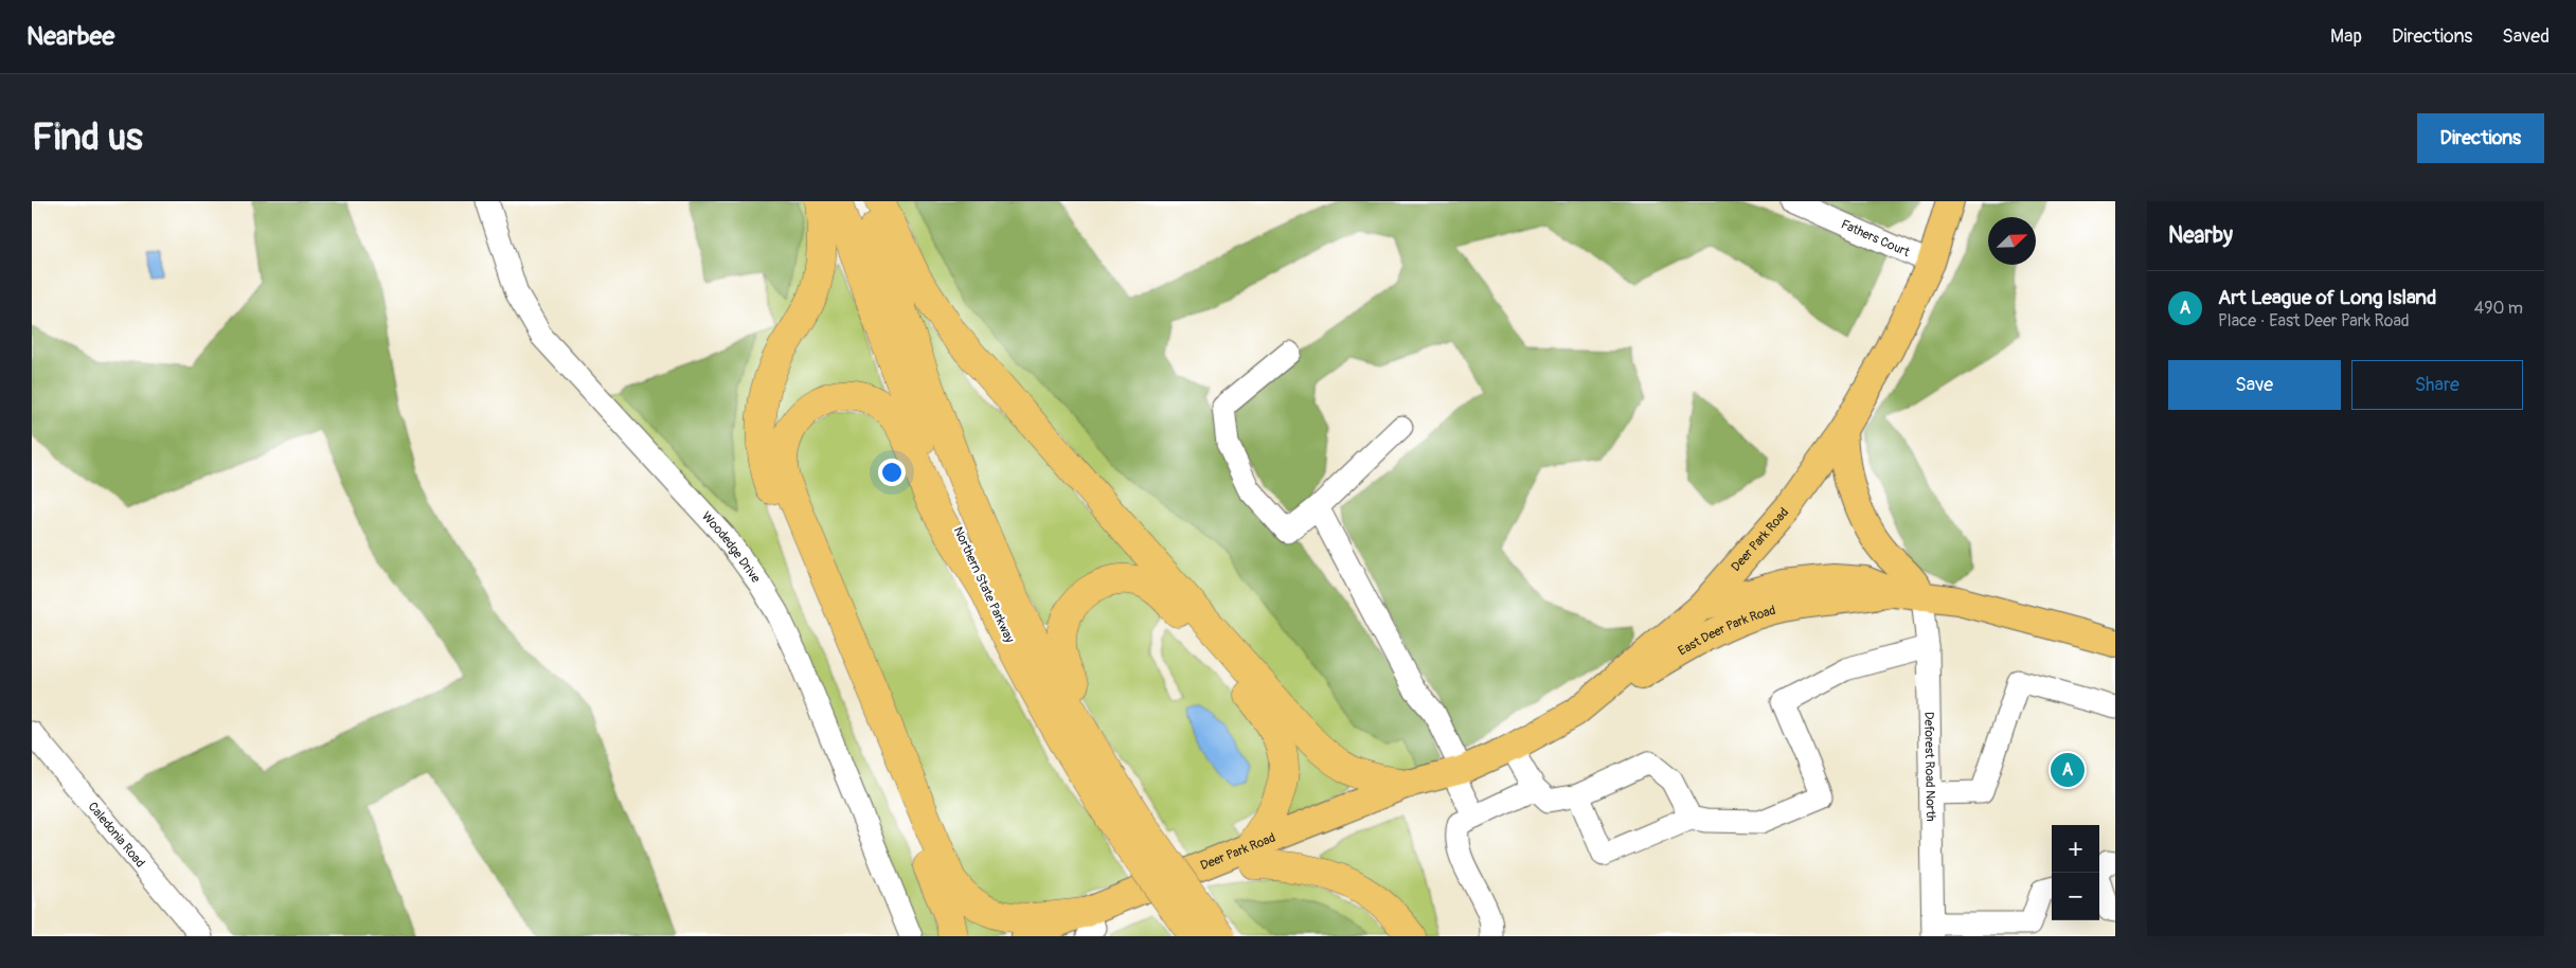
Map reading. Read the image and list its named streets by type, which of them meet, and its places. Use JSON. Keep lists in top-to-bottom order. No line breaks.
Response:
{"streets":{"highway":["Northern State Parkway"],"main road":["Deer Park Road","East Deer Park Road"],"street":["Fathers Court","Woodedge Drive","Deforest Road North","Caledonia Road"]},"crossings":[["Fathers Court","Deer Park Road"],["Deer Park Road","East Deer Park Road"],["East Deer Park Road","Deforest Road North"]],"north":"top right","page":{"header":"Nearbee","nav":["Map","Directions","Saved"],"buttons":["Directions",["Save","Share"]],"title":"Find us","heading":"Nearby","list":[{"mark":"A","name":"Art League of Long Island","note":"Place · East Deer Park Road","value":"490 m"}],"pins":"A","map_buttons":["+","−"]}}
